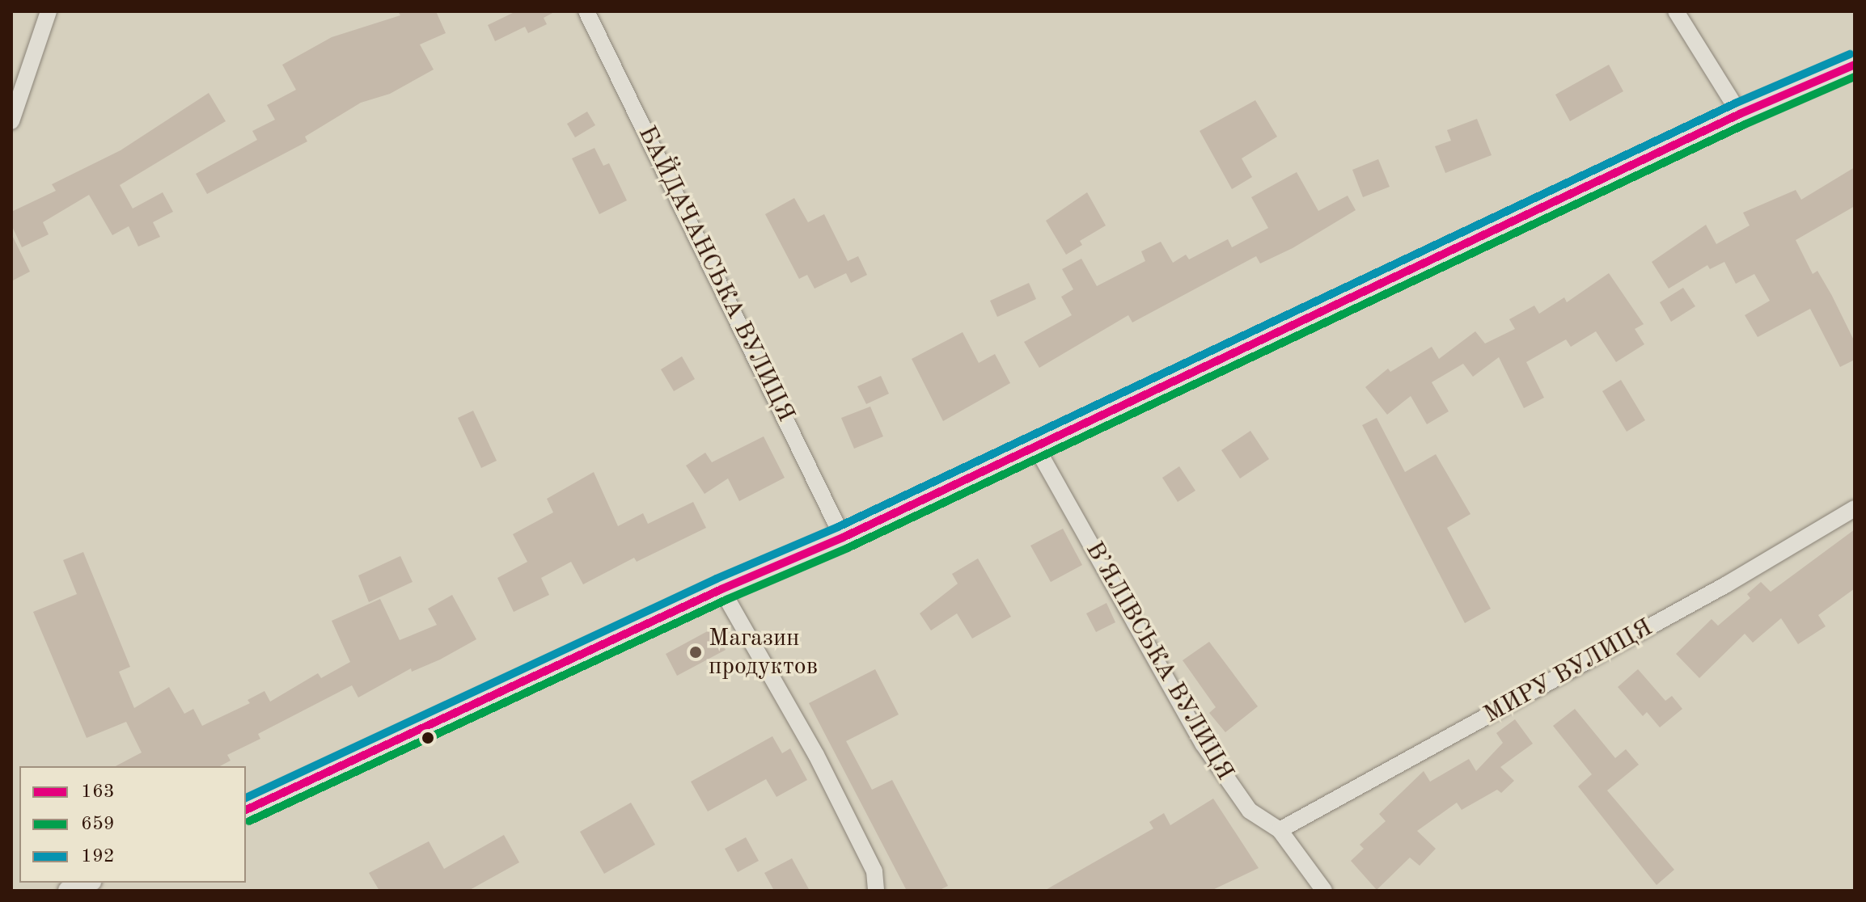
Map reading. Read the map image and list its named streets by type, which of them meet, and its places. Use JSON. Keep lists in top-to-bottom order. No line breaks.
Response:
{"streets":{"street":["БАЙДАЧАНСЬКА ВУЛИЦЯ","В’ЯЛІВСЬКА ВУЛИЦЯ","МИРУ ВУЛИЦЯ"]},"crossings":[["В’ЯЛІВСЬКА ВУЛИЦЯ","МИРУ ВУЛИЦЯ"]],"places":["Магазин продуктов"],"lines":["transit line 192","transit line 163","transit line 659"],"legend":["163","659","192"]}
